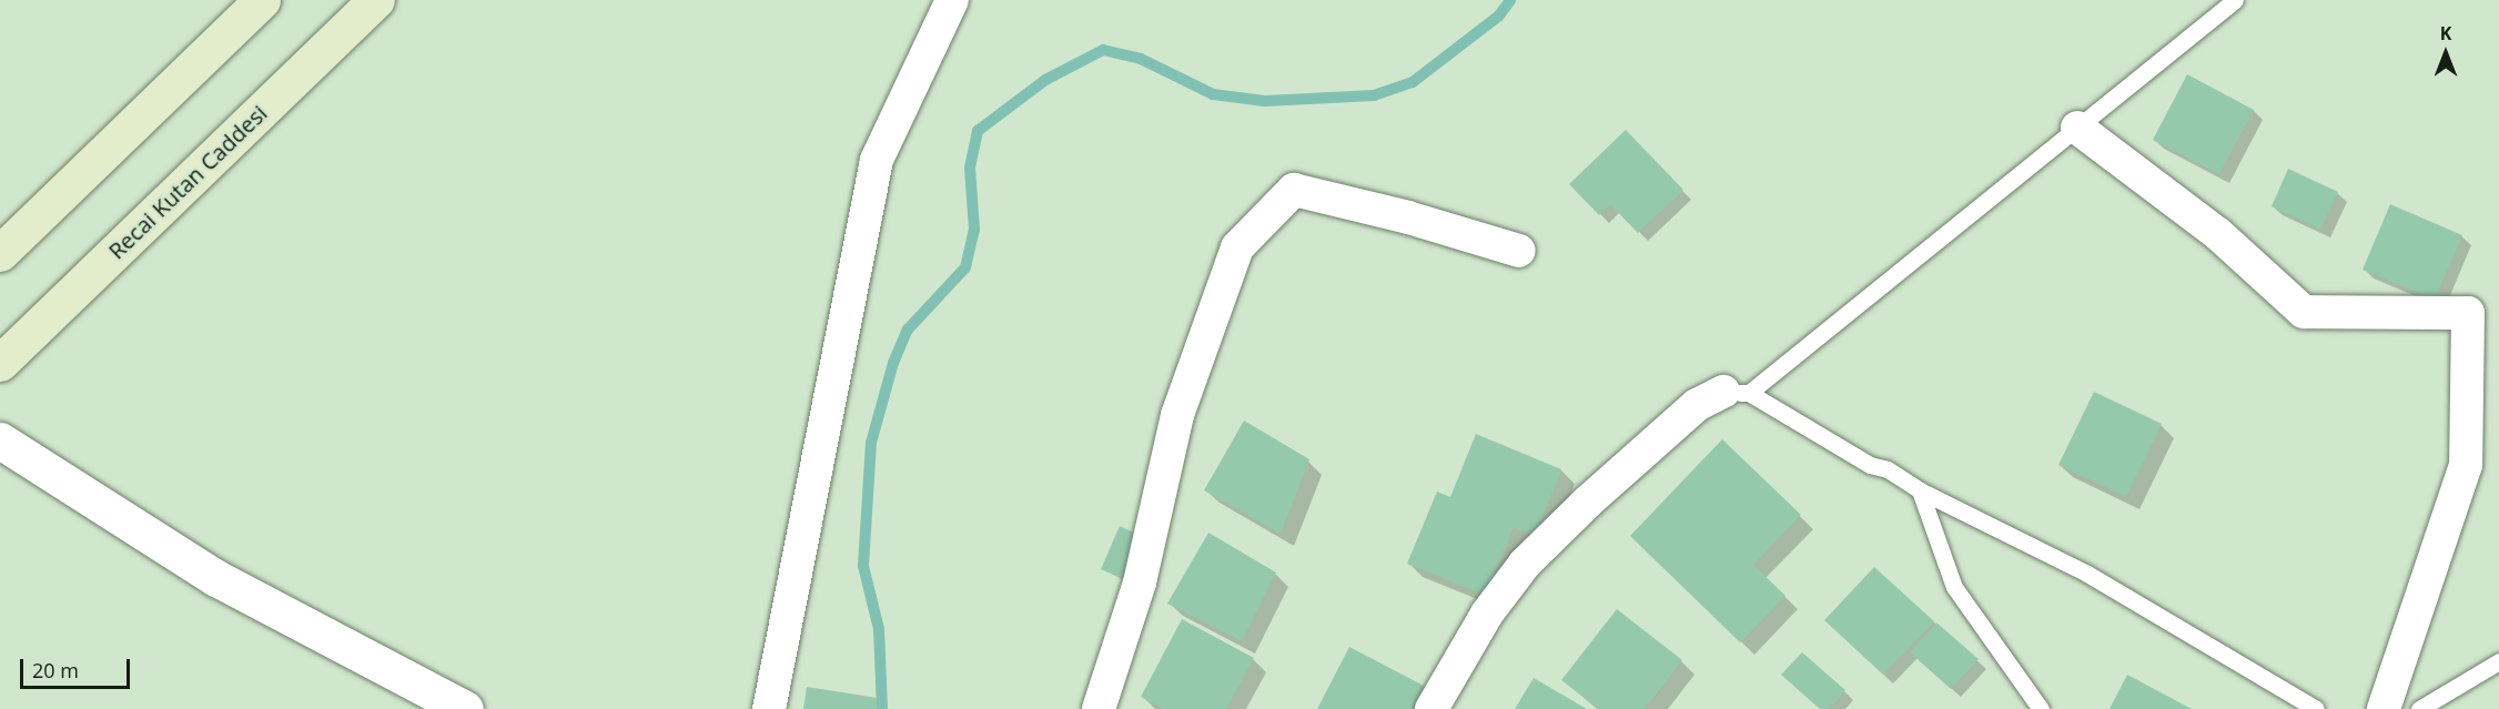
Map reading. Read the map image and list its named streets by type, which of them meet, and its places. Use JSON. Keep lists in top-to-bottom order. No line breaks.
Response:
{"streets":{"main road":["Recai Kutan Caddesi"]},"scale_bar":"20 m","north":"top"}
